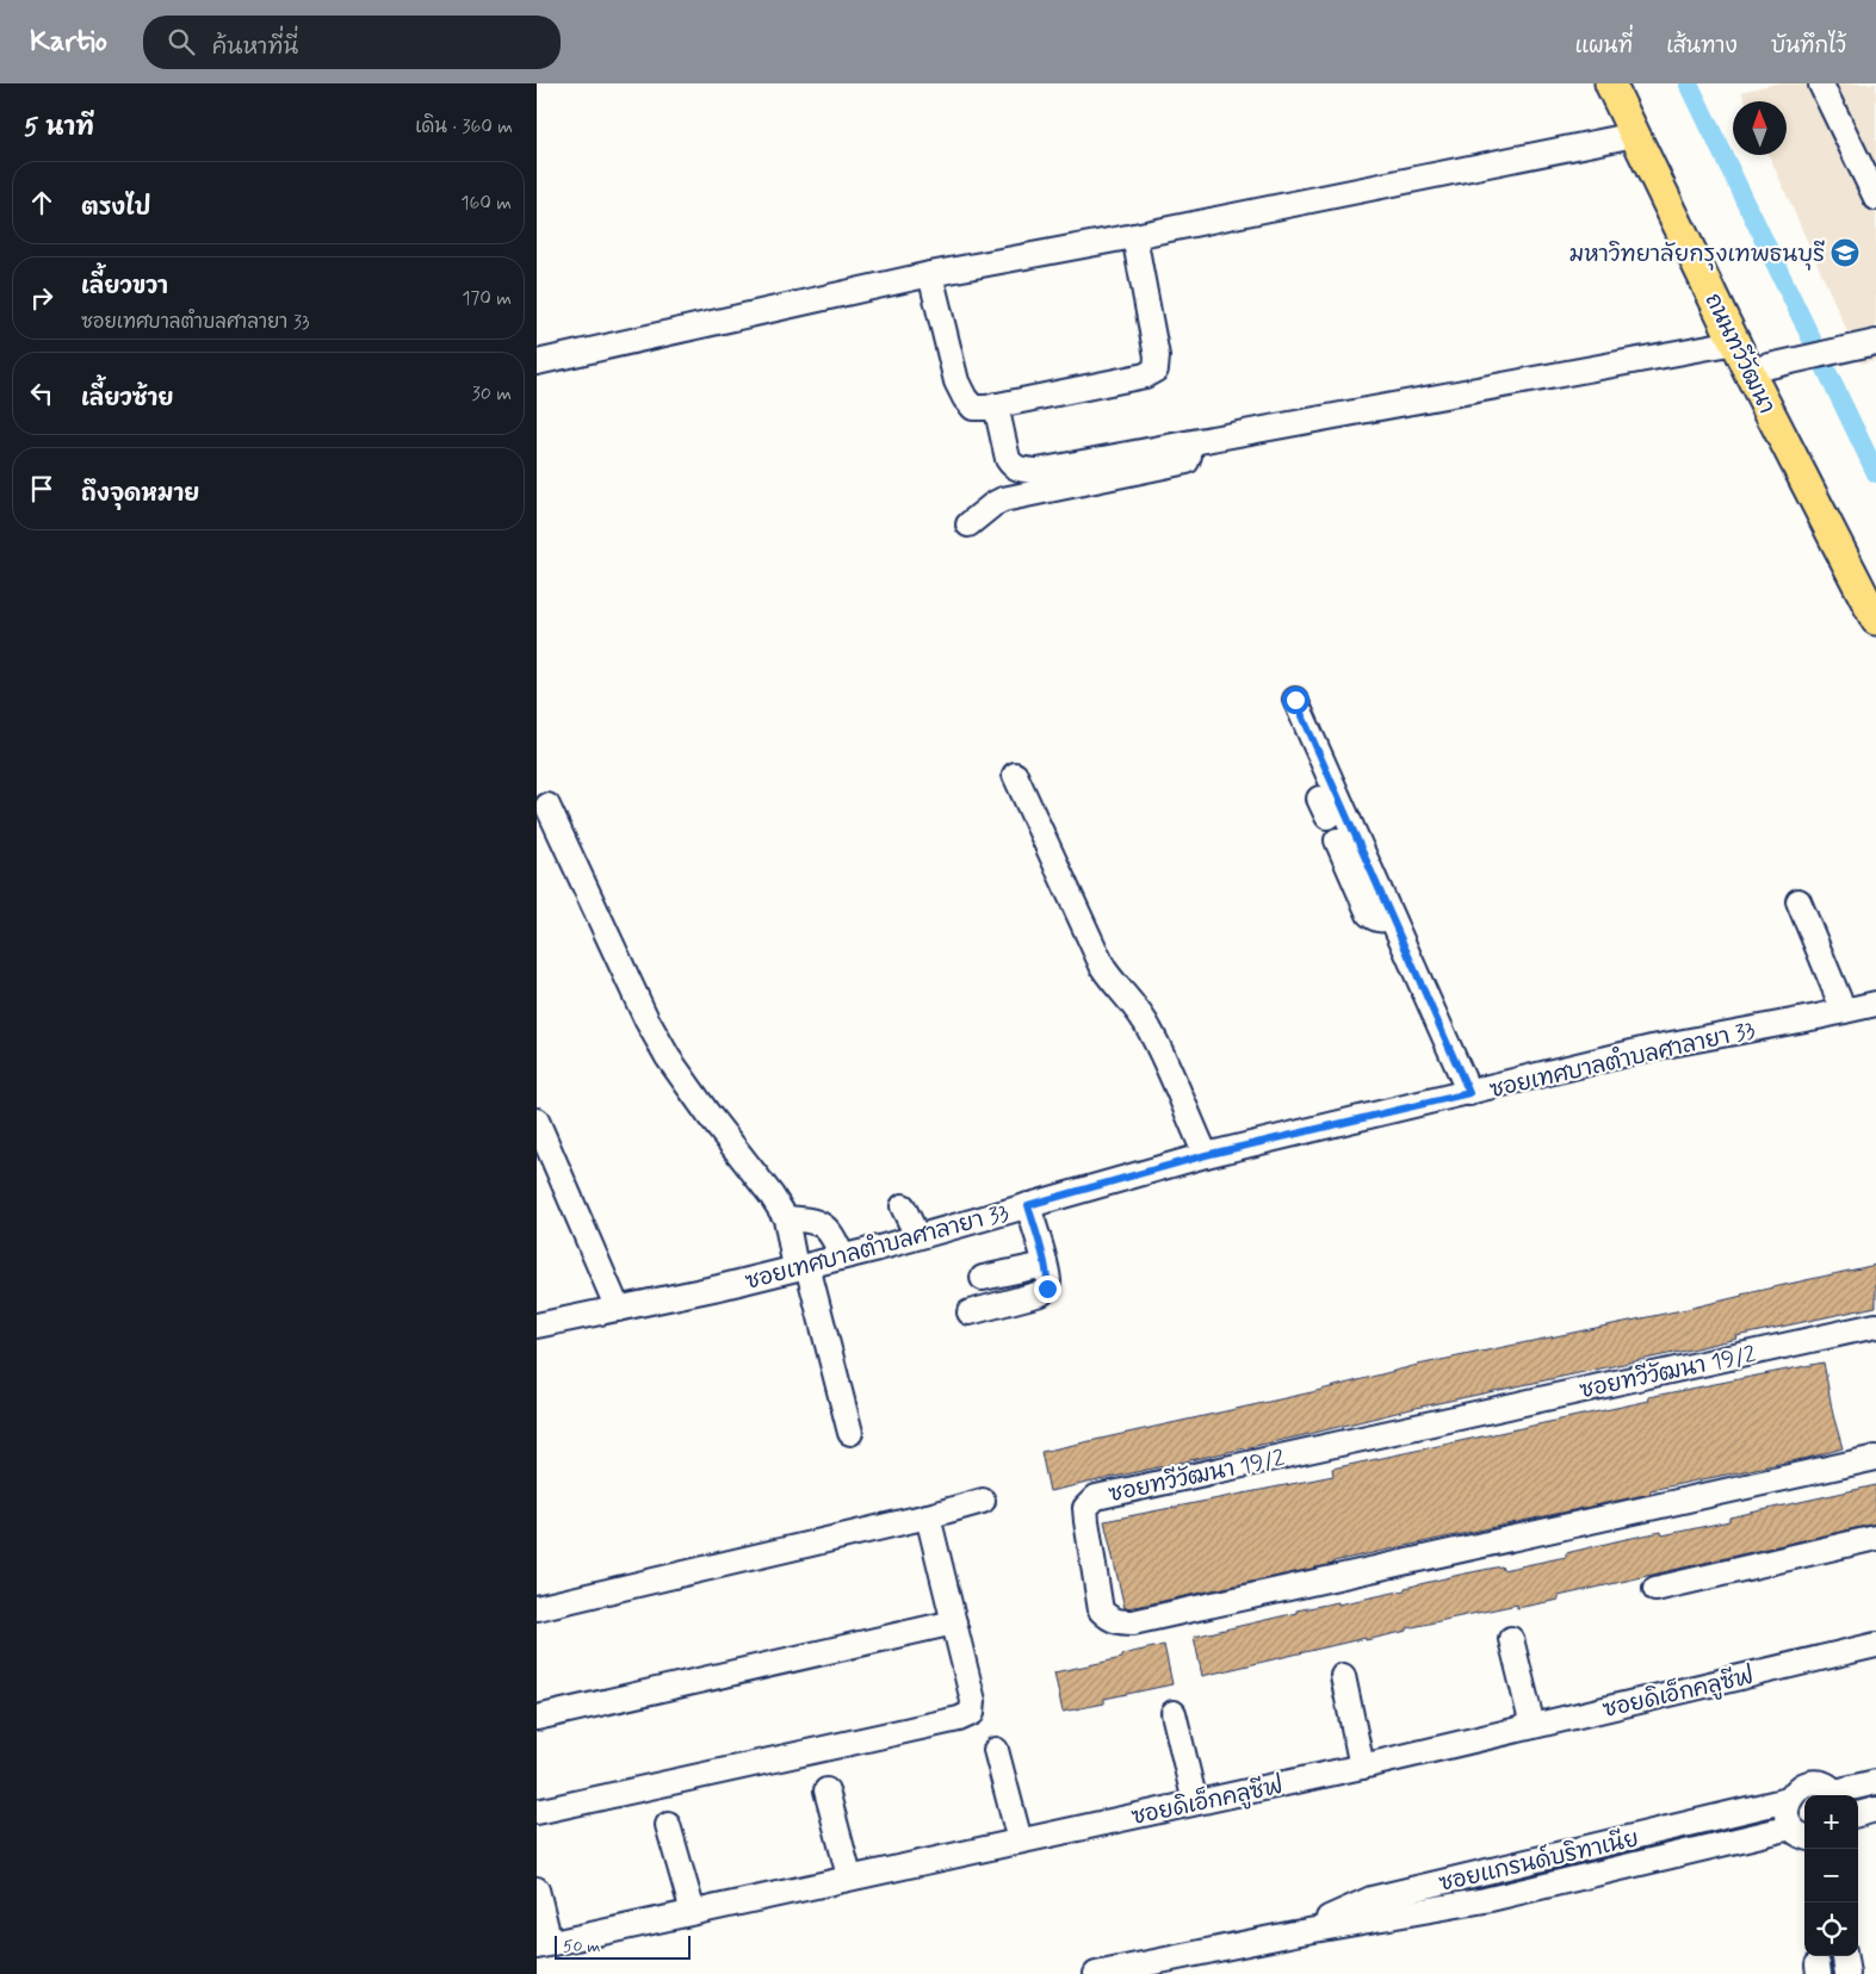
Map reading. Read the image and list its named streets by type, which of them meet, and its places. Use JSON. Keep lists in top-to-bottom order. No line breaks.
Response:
{"streets":{"main road":["ถนนทวีวัฒนา"],"street":["ซอยเทศบาลตำบลศาลายา 33","ซอยทวีวัฒนา 19/2","ซอยดิเอ็กคลูซีฟ","ซอยแกรนด์บริทาเนีย"]},"places":{"school or university":["มหาวิทยาลัยกรุงเทพธนบุรี"]},"scale_bar":"50 m","north":"top","page":{"header":"Kartio","search":"ค้นหาที่นี่","nav":["แผนที่","เส้นทาง","บันทึกไว้"],"heading":["5 นาที","เดิน · 360 m"],"list":[["ตรงไป","160 m"],["เลี้ยวขวา","ซอยเทศบาลตำบลศาลายา 33","170 m"],["เลี้ยวซ้าย","30 m"],"ถึงจุดหมาย"],"map_buttons":["+","−"],"scale":"50 m"}}
